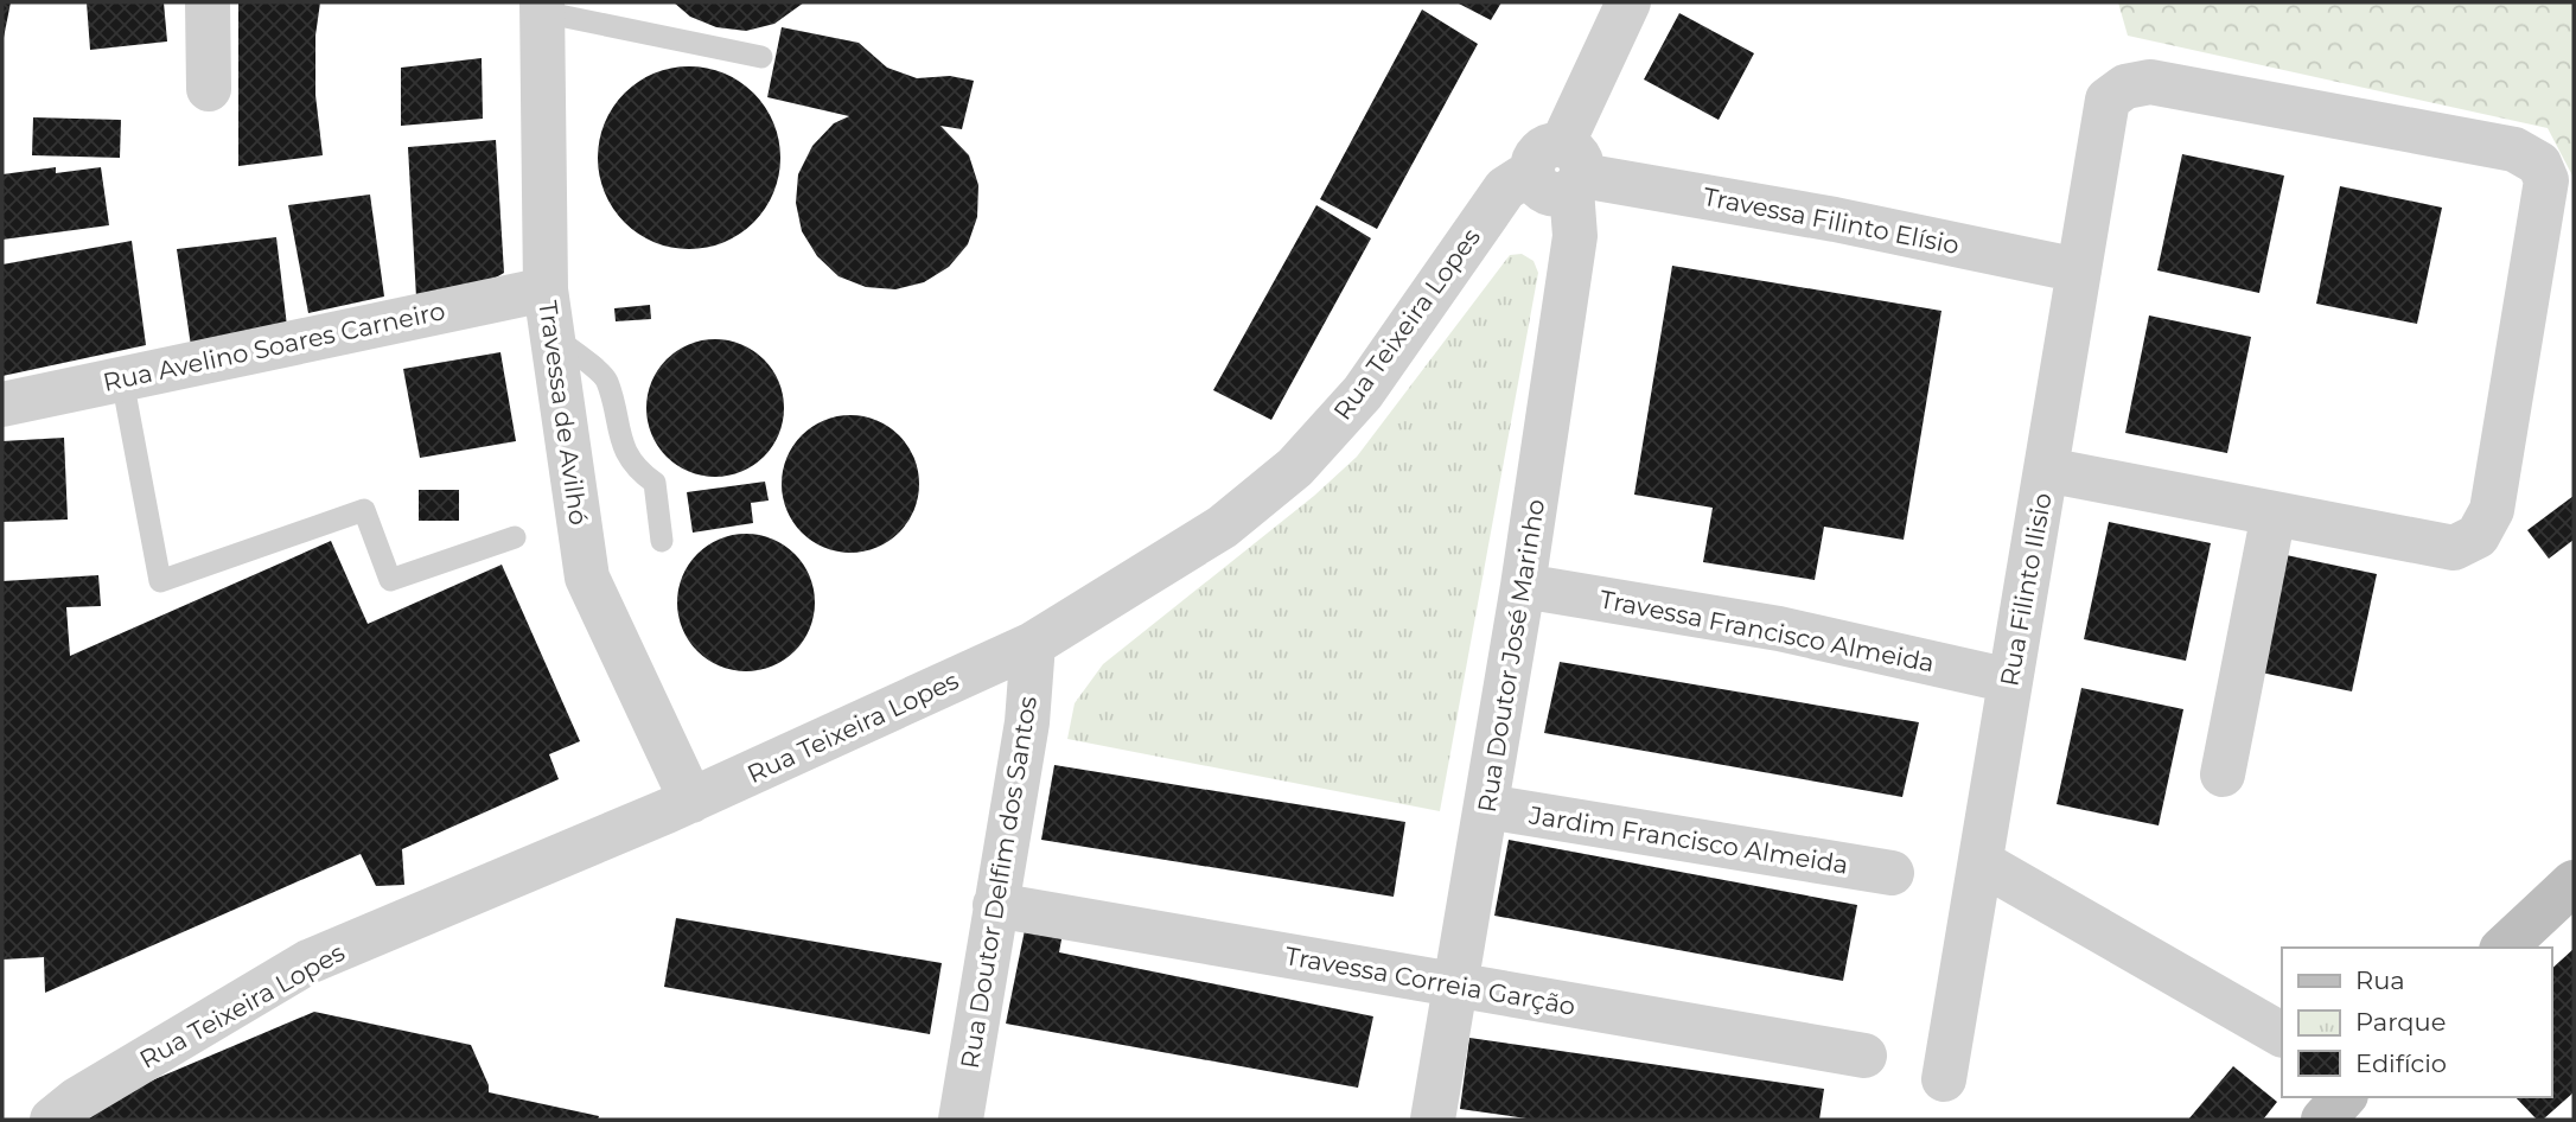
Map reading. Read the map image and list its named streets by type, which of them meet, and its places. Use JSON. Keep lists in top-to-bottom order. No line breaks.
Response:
{"streets":{"street":["Travessa Filinto Elísio","Rua Teixeira Lopes","Rua Avelino Soares Carneiro","Travessa de Avilhó","Rua Filinto Ilisio","Travessa Francisco Almeida","Rua Doutor José Marinho","Jardim Francisco Almeida","Rua Doutor Delfim dos Santos","Travessa Correia Garção"]},"crossings":[["Travessa Filinto Elísio","Rua Teixeira Lopes"],["Travessa Filinto Elísio","Rua Filinto Ilisio"],["Travessa Filinto Elísio","Rua Doutor José Marinho"],["Rua Teixeira Lopes","Travessa de Avilhó"],["Rua Teixeira Lopes","Rua Doutor José Marinho"],["Rua Teixeira Lopes","Rua Doutor Delfim dos Santos"],["Rua Avelino Soares Carneiro","Travessa de Avilhó"],["Rua Filinto Ilisio","Travessa Francisco Almeida"],["Travessa Francisco Almeida","Rua Doutor José Marinho"],["Rua Doutor José Marinho","Jardim Francisco Almeida"],["Rua Doutor José Marinho","Travessa Correia Garção"],["Rua Doutor Delfim dos Santos","Travessa Correia Garção"]],"legend":["Rua","Parque","Edifício"]}
